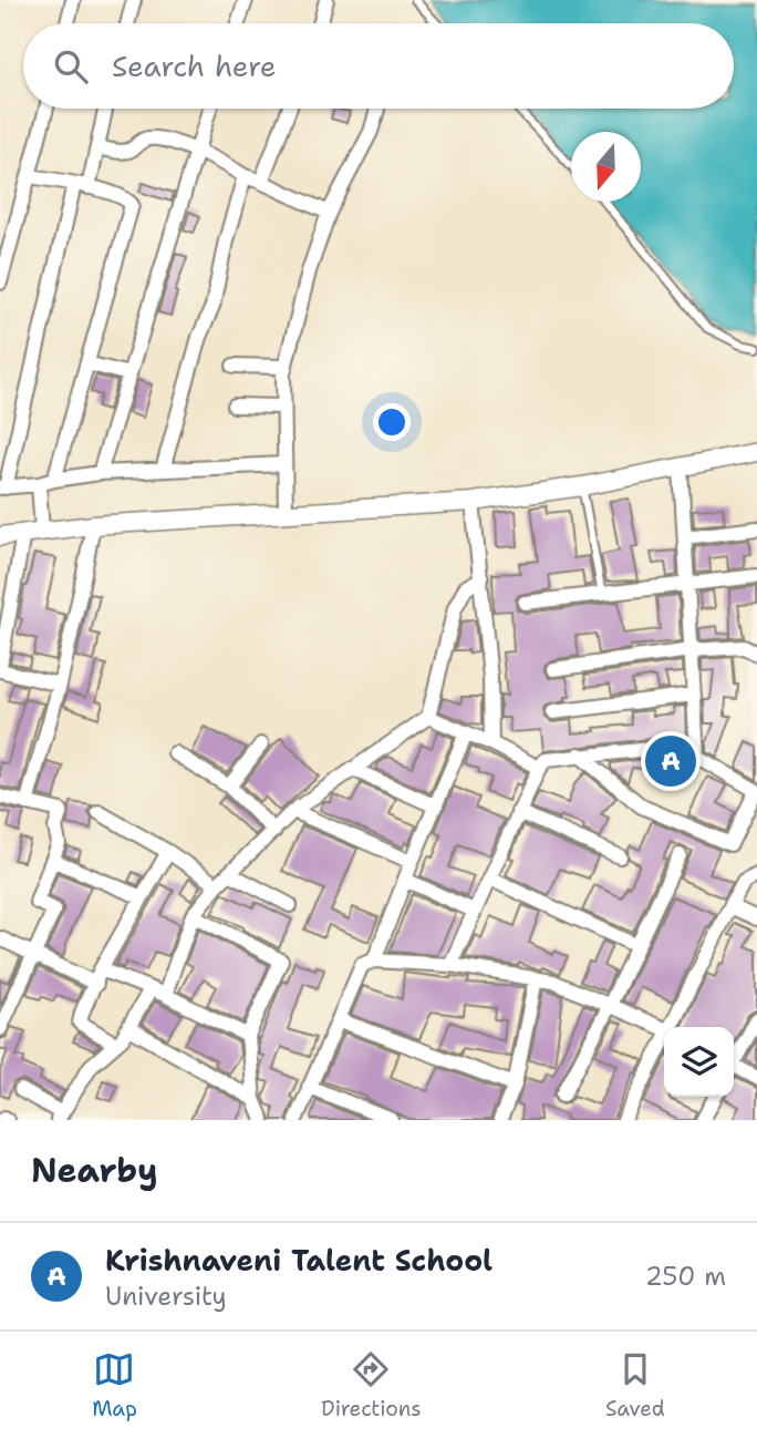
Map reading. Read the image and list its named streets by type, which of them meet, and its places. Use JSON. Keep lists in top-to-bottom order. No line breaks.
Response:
{"north":"bottom","page":{"search":"Search here","pins":"A","heading":"Nearby","list":[{"mark":"A","name":"Krishnaveni Talent School","note":"University","value":"250 m"}],"nav":["Map","Directions","Saved"]}}
